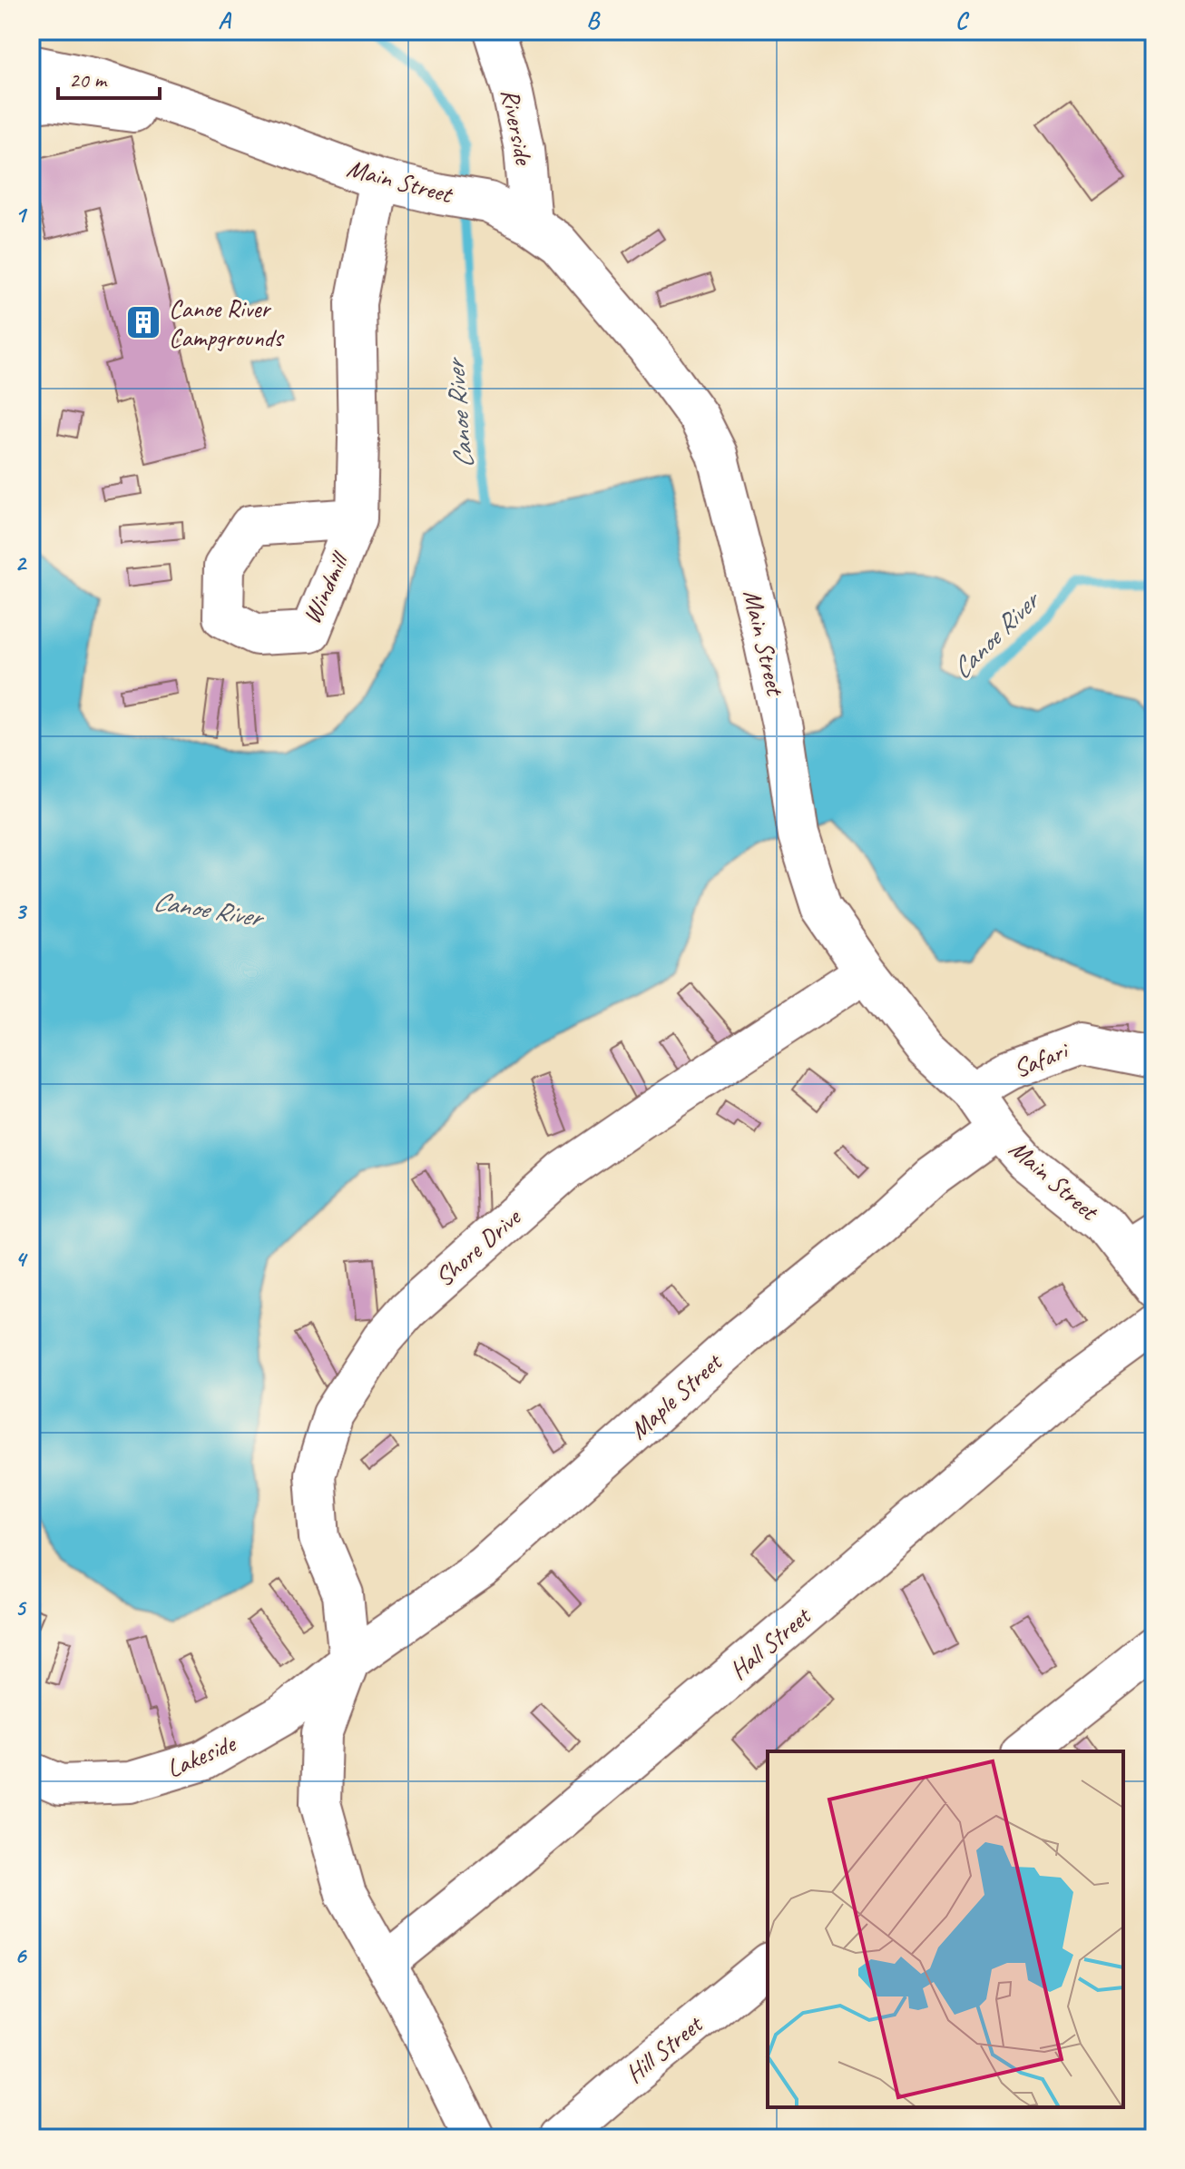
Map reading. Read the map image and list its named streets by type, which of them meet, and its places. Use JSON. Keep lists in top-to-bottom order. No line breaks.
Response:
{"streets":{"street":["Riverside","Main Street","Safari","Shore Drive","Maple Street","Hall Street","Lakeside","Hill Street"]},"crossings":[["Riverside","Main Street"],["Main Street","Safari"],["Main Street","Shore Drive"],["Main Street","Maple Street"],["Shore Drive","Maple Street"],["Shore Drive","Lakeside"],["Maple Street","Lakeside"]],"water":["Canoe River"],"places":{"building":["Canoe River Campgrounds"]},"scale_bar":"20 m","grid":{"columns":["A","B","C"],"rows":["1","2","3","4","5","6"]}}
